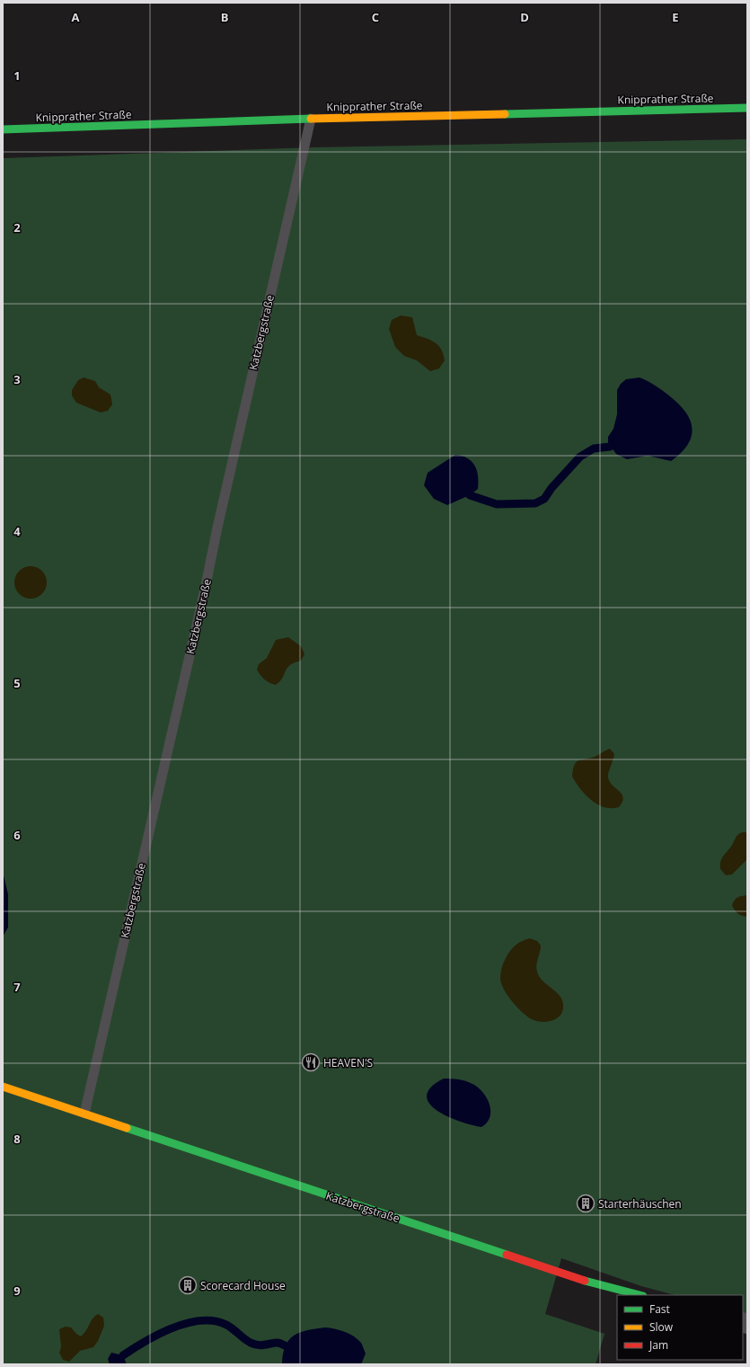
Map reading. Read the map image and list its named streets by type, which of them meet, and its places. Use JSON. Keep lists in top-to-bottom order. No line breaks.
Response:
{"streets":{"main road":["Knipprather Straße","Katzbergstraße"]},"crossings":[["Knipprather Straße","Katzbergstraße"]],"places":{"restaurant":["HEAVEN'S"],"building":["Starterhäuschen","Scorecard House"]},"legend":["Fast","Slow","Jam"],"grid":{"columns":["A","B","C","D","E"],"rows":["1","2","3","4","5","6","7","8","9"]}}
